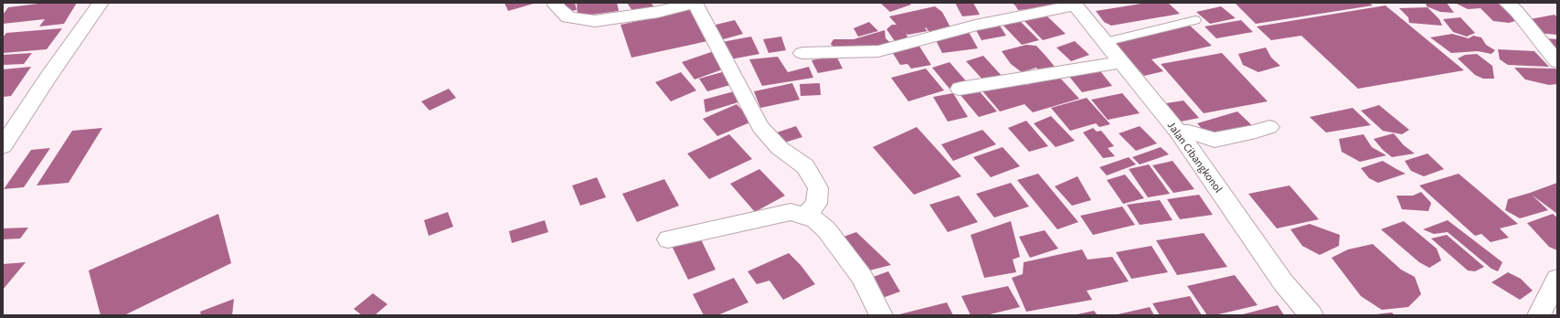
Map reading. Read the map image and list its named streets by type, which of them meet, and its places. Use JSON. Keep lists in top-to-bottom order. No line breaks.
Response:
{"streets":{"street":["Jalan Cibangkonol"]}}
